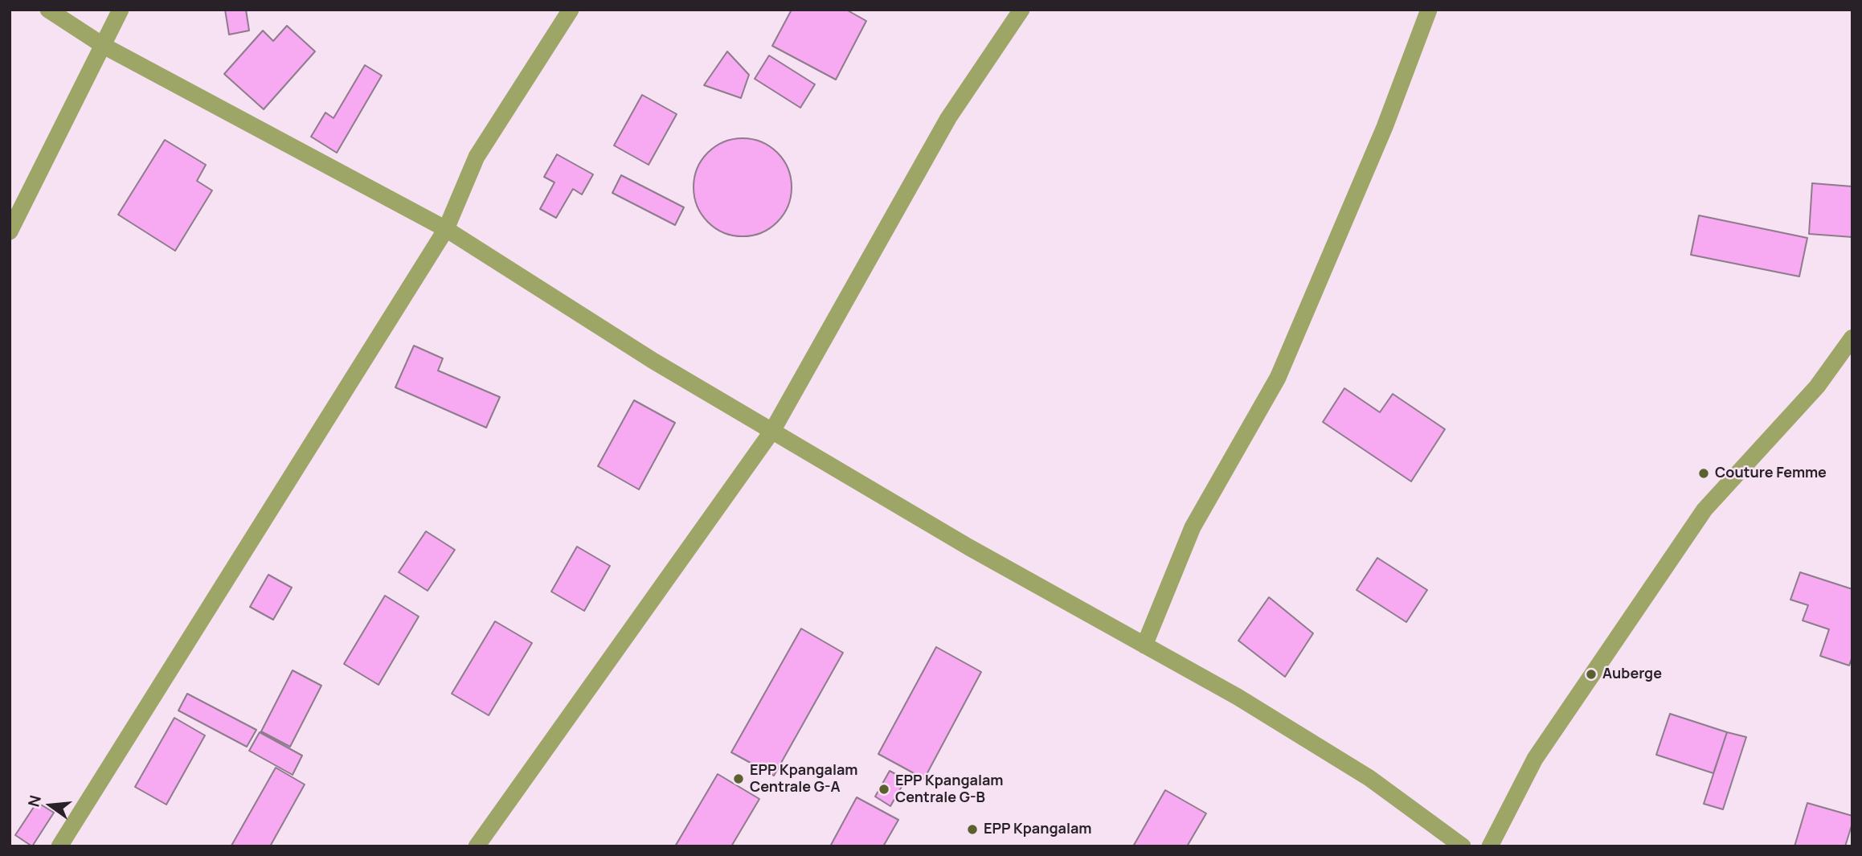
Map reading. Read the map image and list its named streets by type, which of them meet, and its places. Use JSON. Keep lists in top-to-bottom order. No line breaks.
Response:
{"places":["Couture Femme","Auberge","EPP Kpangalam Centrale G-A","EPP Kpangalam Centrale G-B","EPP Kpangalam"],"north":"left"}
